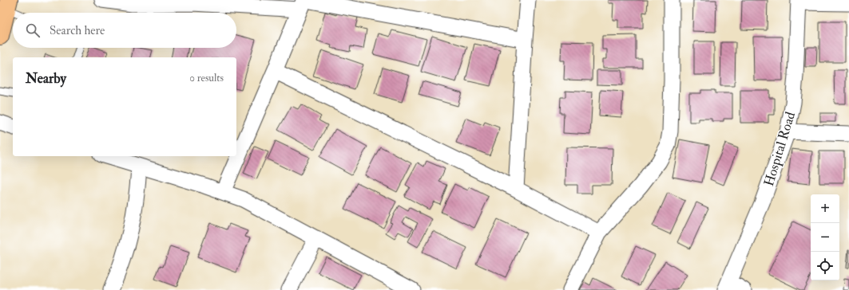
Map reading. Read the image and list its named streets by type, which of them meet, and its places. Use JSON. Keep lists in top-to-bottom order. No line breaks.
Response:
{"streets":{"street":["Hospital Road"]},"page":{"search":"Search here","heading":["Nearby","0 results"],"map_buttons":["+","−"]}}
